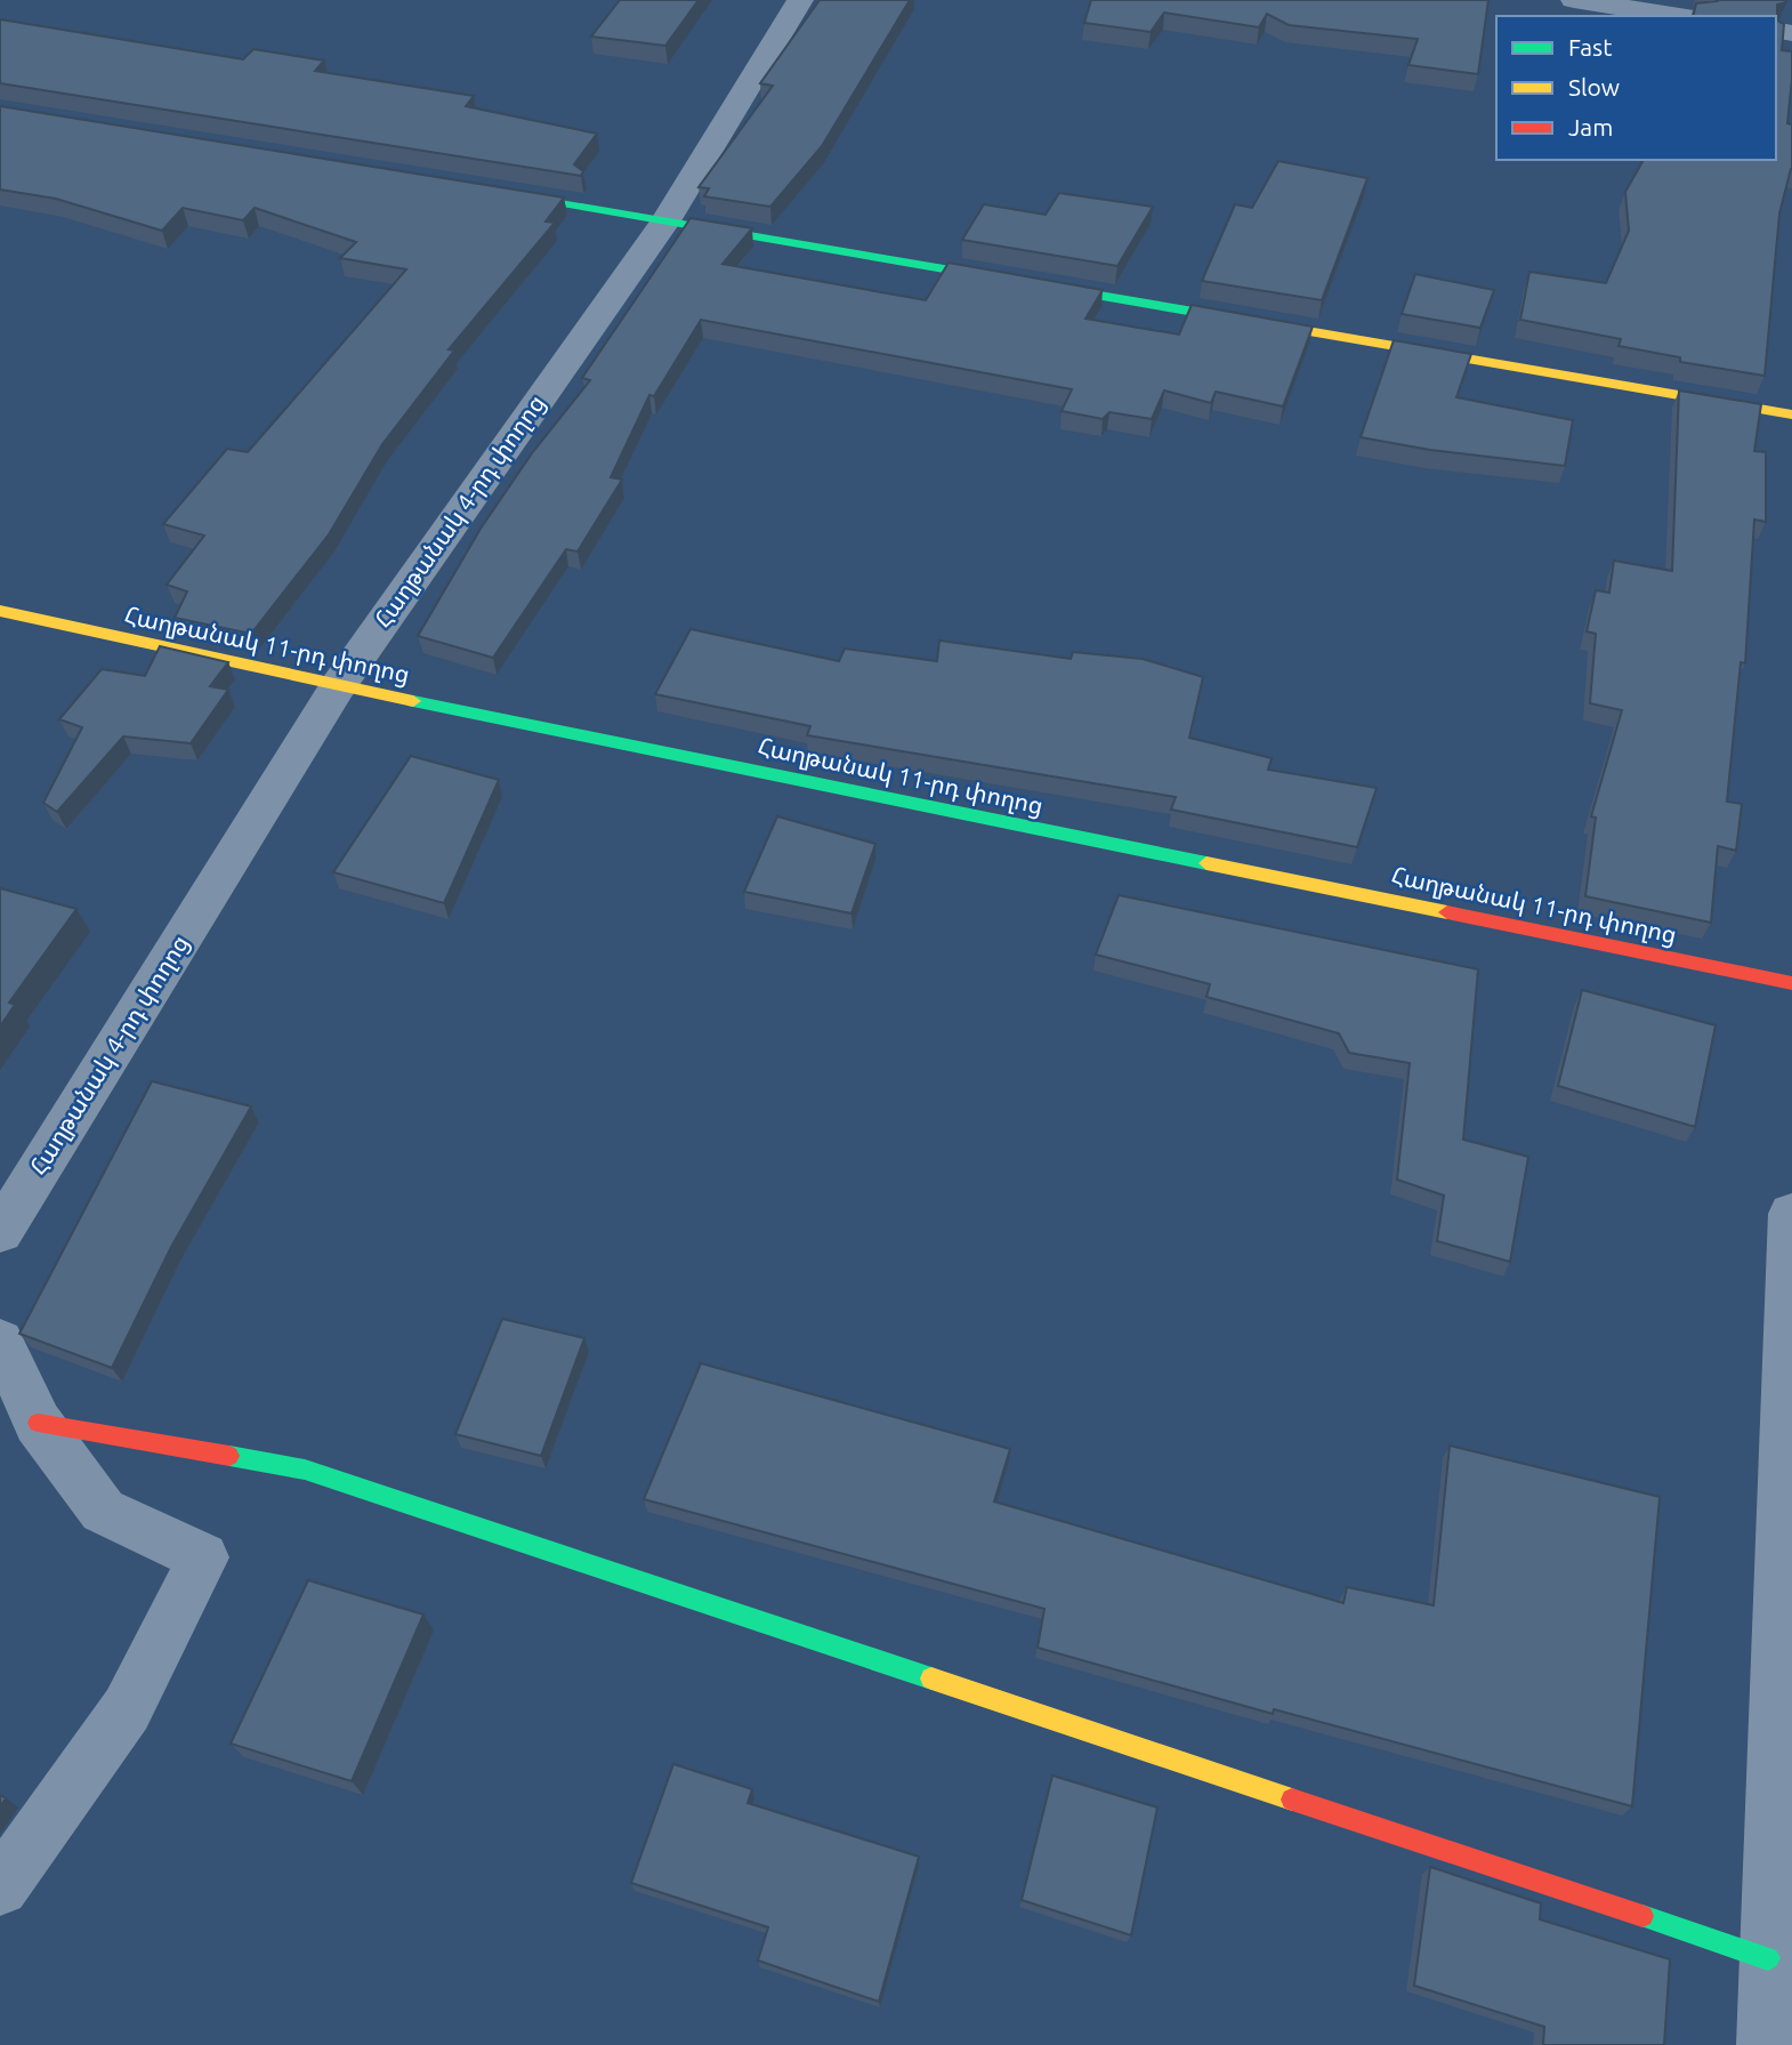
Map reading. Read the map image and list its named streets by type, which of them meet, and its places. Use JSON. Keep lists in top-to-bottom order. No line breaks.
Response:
{"streets":{"street":["Հաղթանակ 4-րդ փողոց","Հաղթանակ 11-րդ փողոց"]},"crossings":[["Հաղթանակ 4-րդ փողոց","Հաղթանակ 11-րդ փողոց"]],"legend":["Fast","Slow","Jam"]}
